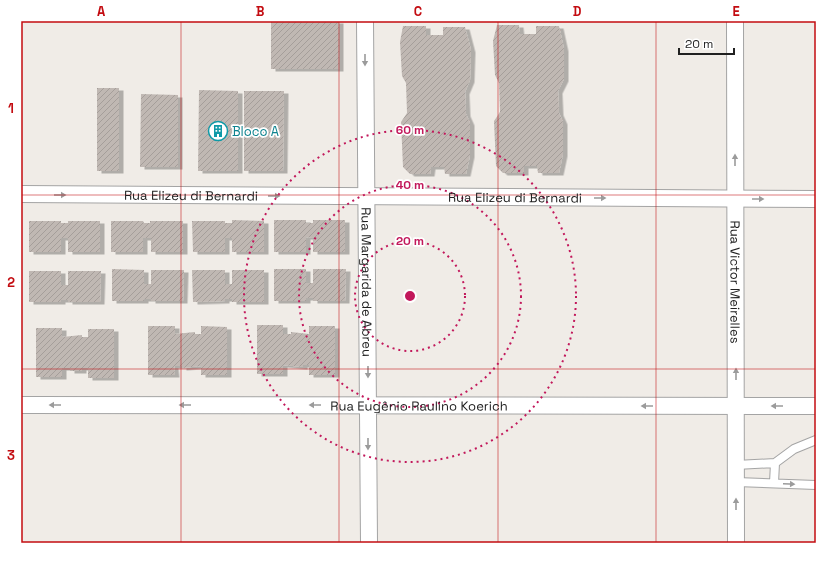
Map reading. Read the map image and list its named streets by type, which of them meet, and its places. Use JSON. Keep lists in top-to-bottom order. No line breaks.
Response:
{"streets":{"street":["Rua Elizeu di Bernardi","Rua Margarida de Abreu","Rua Victor Meirelles","Rua Eugênio Raulino Koerich"]},"crossings":[["Rua Elizeu di Bernardi","Rua Margarida de Abreu"],["Rua Elizeu di Bernardi","Rua Victor Meirelles"],["Rua Margarida de Abreu","Rua Eugênio Raulino Koerich"],["Rua Victor Meirelles","Rua Eugênio Raulino Koerich"]],"one_way":["Rua Elizeu di Bernardi","Rua Margarida de Abreu","Rua Victor Meirelles","Rua Eugênio Raulino Koerich"],"places":{"building":["Bloco A"]},"scale_bar":"20 m","grid":{"columns":["A","B","C","D","E"],"rows":["1","2","3"]},"rings":["60 m","40 m","20 m"]}
